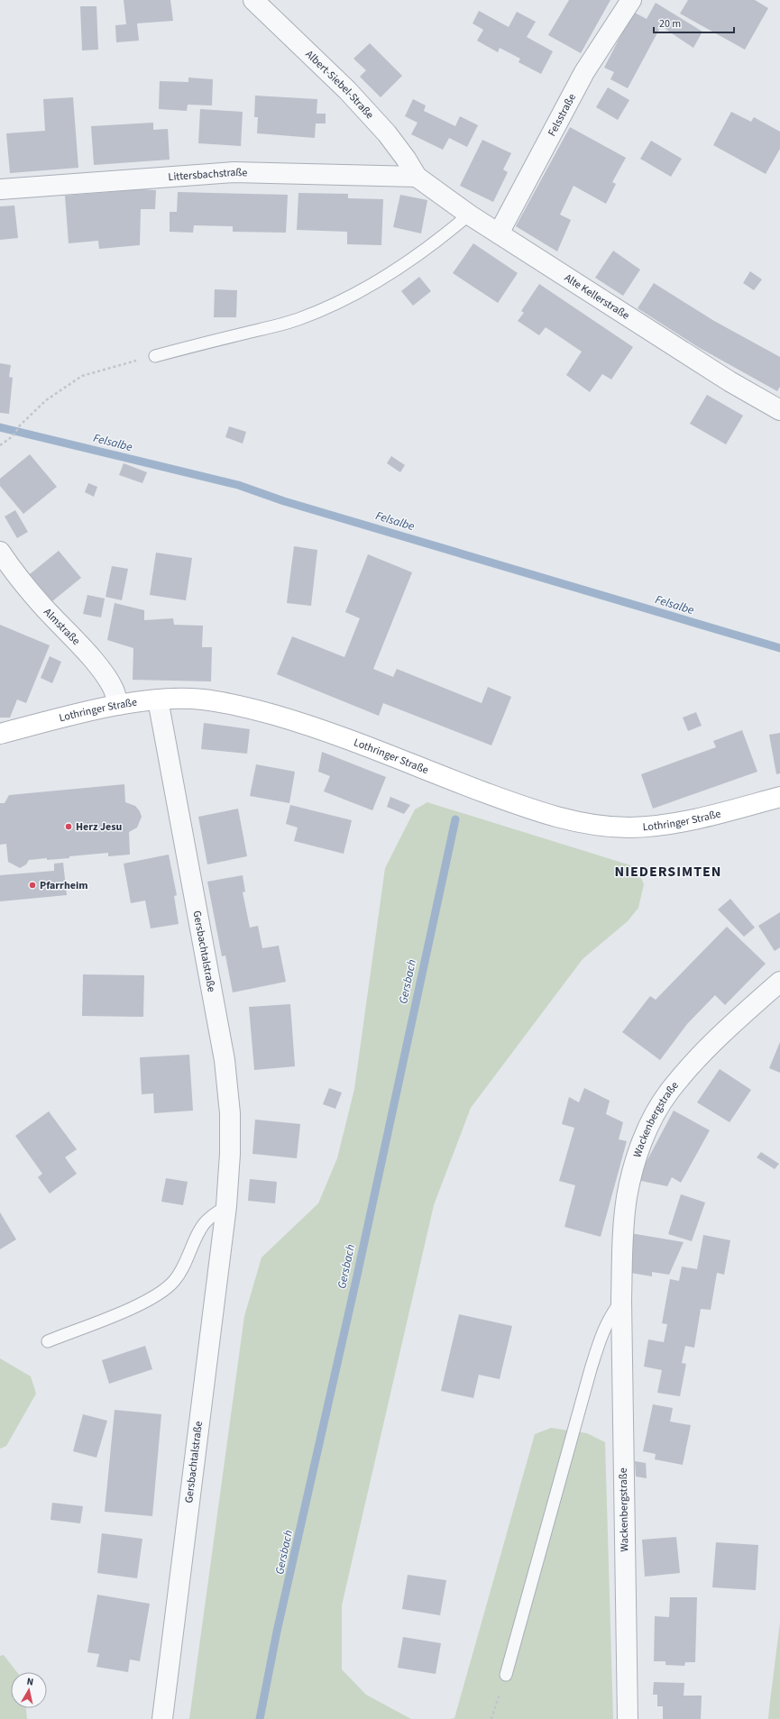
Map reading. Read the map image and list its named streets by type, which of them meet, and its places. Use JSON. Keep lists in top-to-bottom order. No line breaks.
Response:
{"streets":{"main road":["Lothringer Straße"],"street":["Albert-Siebel-Straße","Felsstraße","Littersbachstraße","Alte Kellerstraße","Almstraße","Gersbachtalstraße","Wackenbergstraße"]},"crossings":[["Albert-Siebel-Straße","Littersbachstraße"],["Albert-Siebel-Straße","Alte Kellerstraße"],["Felsstraße","Alte Kellerstraße"],["Littersbachstraße","Alte Kellerstraße"],["Almstraße","Lothringer Straße"],["Lothringer Straße","Gersbachtalstraße"]],"districts":["NIEDERSIMTEN"],"water":["Felsalbe","Gersbach"],"places":["Herz Jesu","Pfarrheim"],"scale_bar":"20 m","north":"top"}
